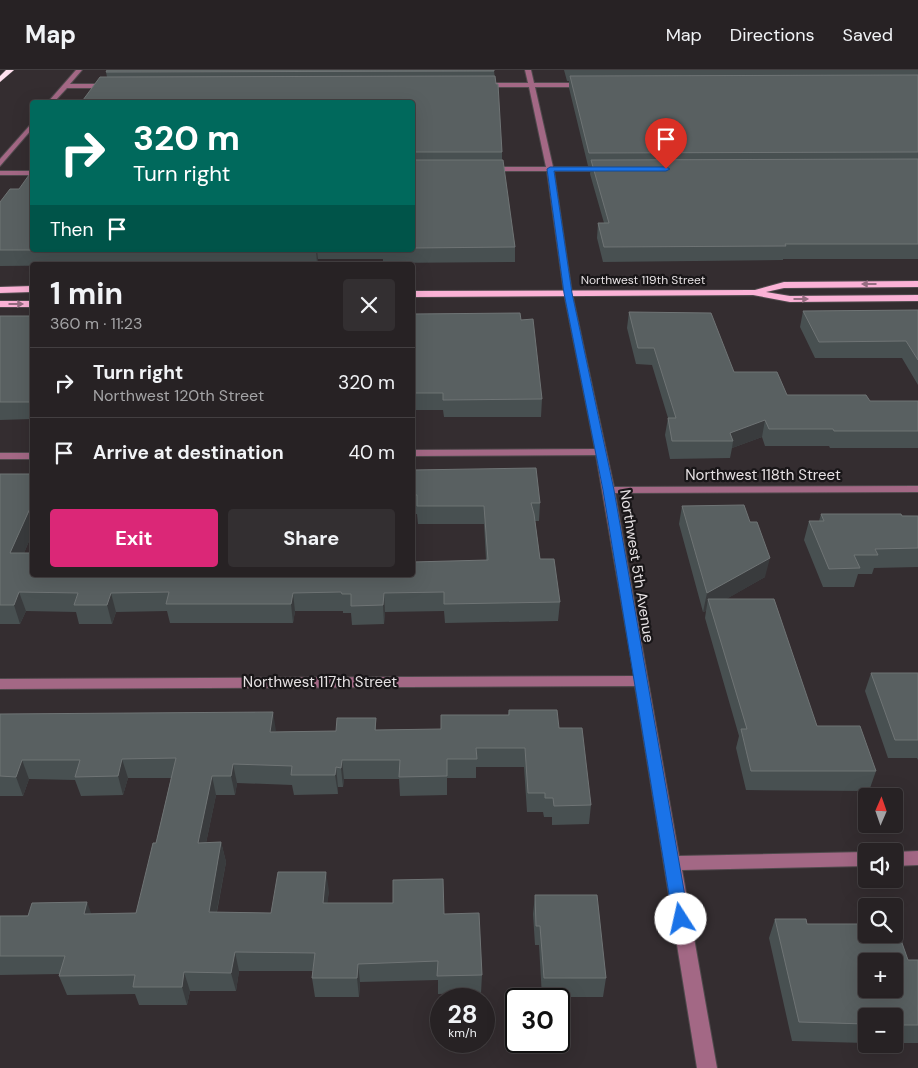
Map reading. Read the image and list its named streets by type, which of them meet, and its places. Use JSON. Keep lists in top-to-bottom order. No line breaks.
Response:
{"streets":{"main road":["Northwest 119th Street"],"street":["Northwest 118th Street","Northwest 5th Avenue","Northwest 117th Street"]},"crossings":[["Northwest 119th Street","Northwest 5th Avenue"],["Northwest 118th Street","Northwest 5th Avenue"],["Northwest 5th Avenue","Northwest 117th Street"]],"north":"top","page":{"header":"Map","nav":["Map","Directions","Saved"],"turn":["320 m","Turn right"],"then":"Then","heading":["1 min","360 m · 11:23"],"list":[{"name":"Turn right","note":"Northwest 120th Street","value":"320 m"},{"name":"Arrive at destination","value":"40 m"}],"buttons":["Exit","Share"],"map_buttons":["+","−"],"speed":"28 km/h","limit":"30"}}
